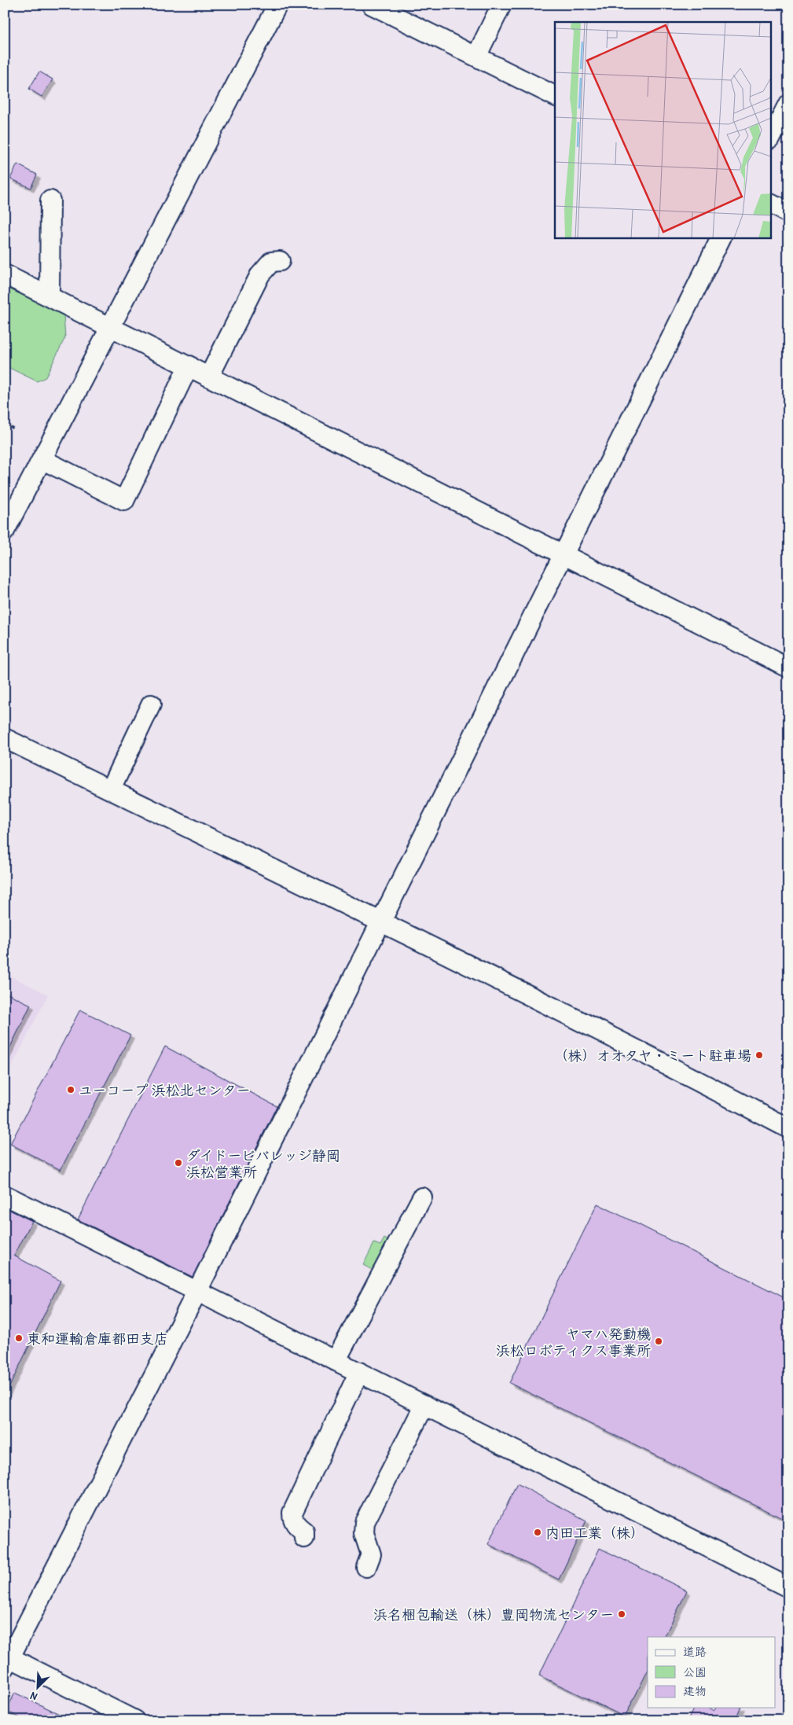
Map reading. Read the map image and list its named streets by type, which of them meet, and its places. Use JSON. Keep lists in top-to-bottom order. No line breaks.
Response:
{"places":["（株）オオタヤ・ミート駐車場","ユーコープ 浜松北センター","ダイドービバレッジ静岡 浜松営業所","東和運輸倉庫都田支店","ヤマハ発動機 浜松ロボティクス事業所","内田工業（株）","浜名梱包輸送（株）豊岡物流センター"],"legend":["道路","公園","建物"],"north":"bottom left"}
